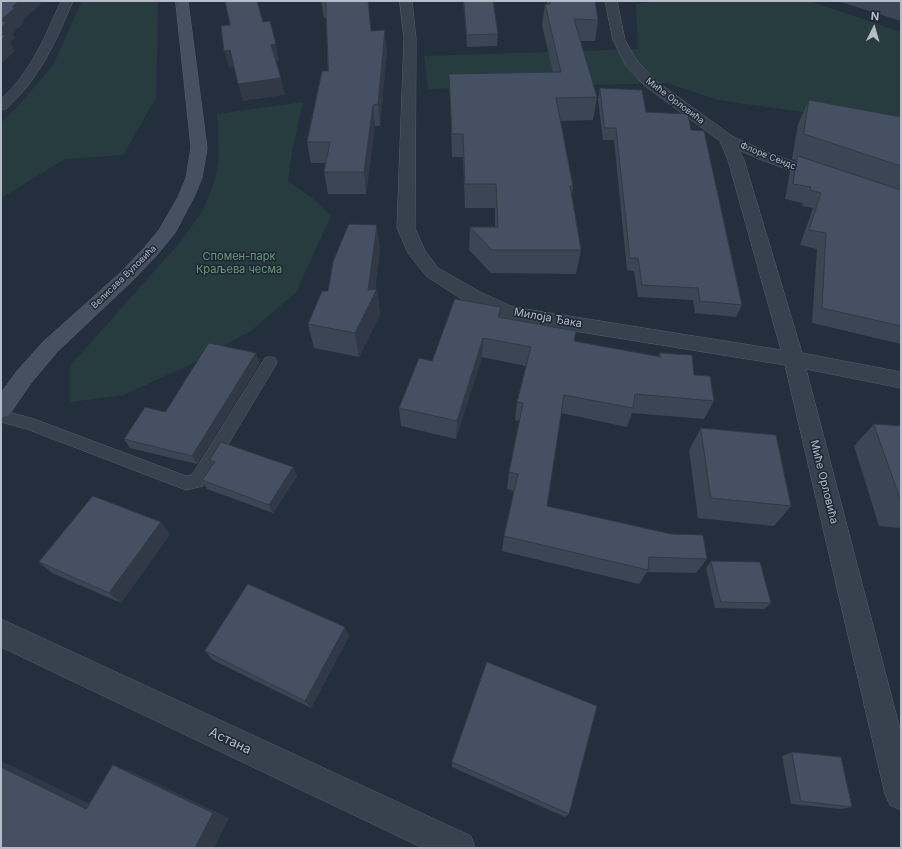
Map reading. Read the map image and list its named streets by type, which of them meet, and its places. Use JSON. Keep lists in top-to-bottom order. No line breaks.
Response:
{"streets":{"street":["Миће Орловића","Флоре Сендс","Велисава Вуловића","Милоја Ђака","Астана"]},"crossings":[["Миће Орловића","Флоре Сендс"],["Миће Орловића","Милоја Ђака"]],"parks":["Спомен-парк Краљева чесма"],"north":"top"}
